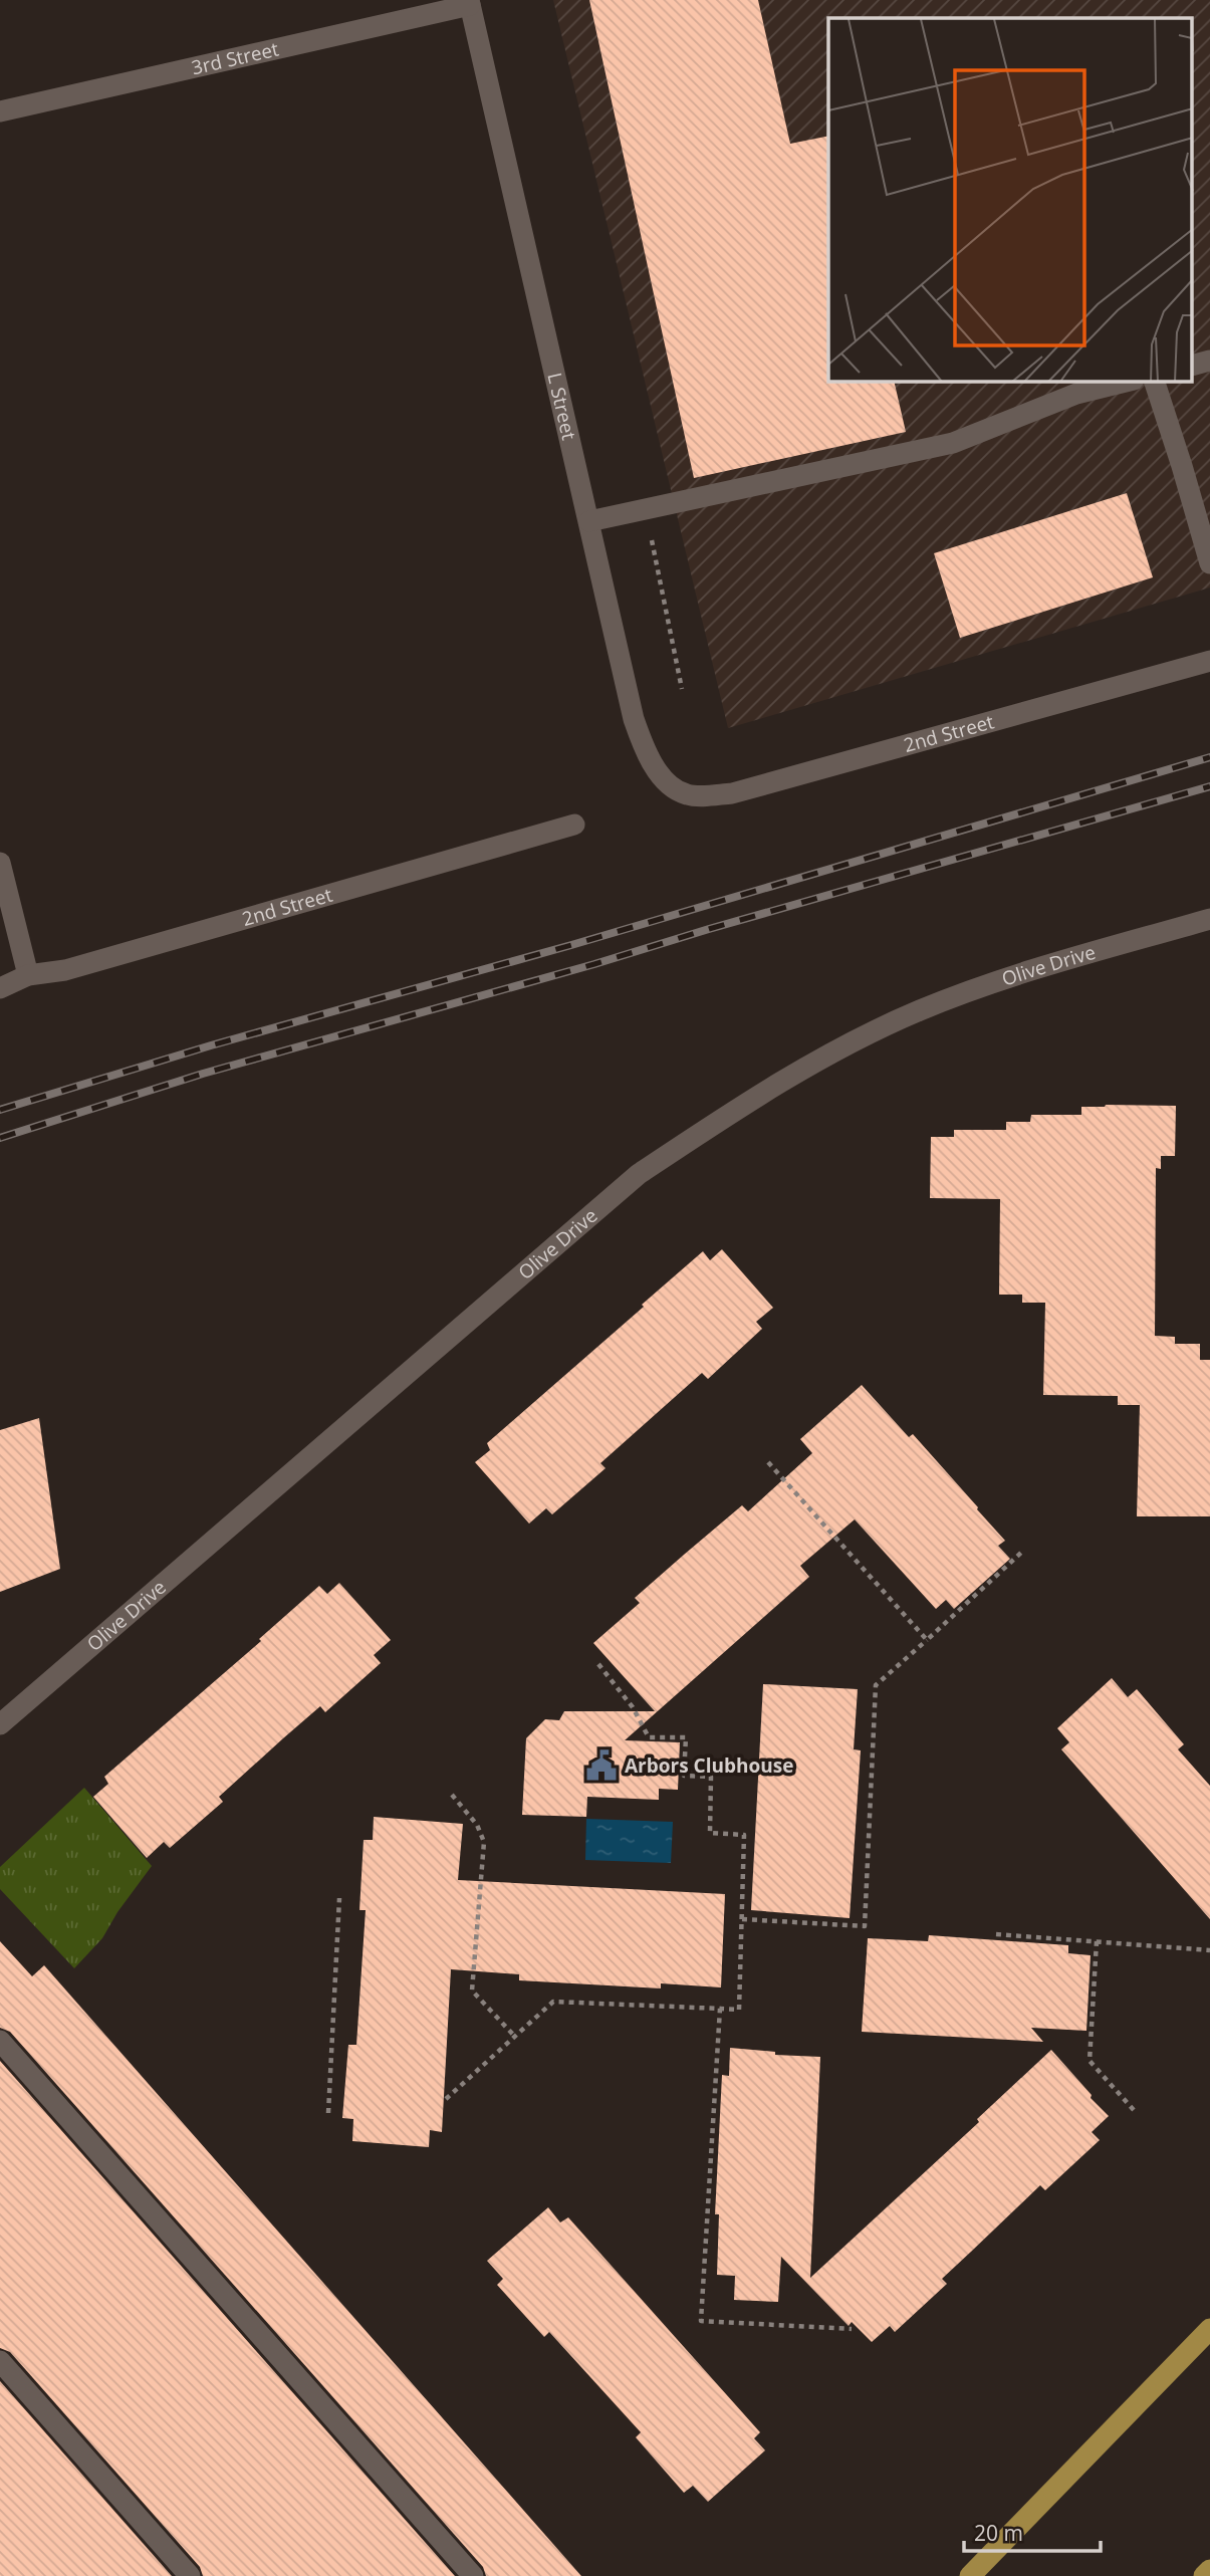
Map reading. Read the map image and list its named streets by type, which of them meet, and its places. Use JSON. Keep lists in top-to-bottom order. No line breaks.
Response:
{"streets":{"street":["3rd Street","L Street","2nd Street","Olive Drive"]},"crossings":[["3rd Street","L Street"],["L Street","2nd Street"]],"places":{"public building":["Arbors Clubhouse"]},"scale_bar":"20 m"}
